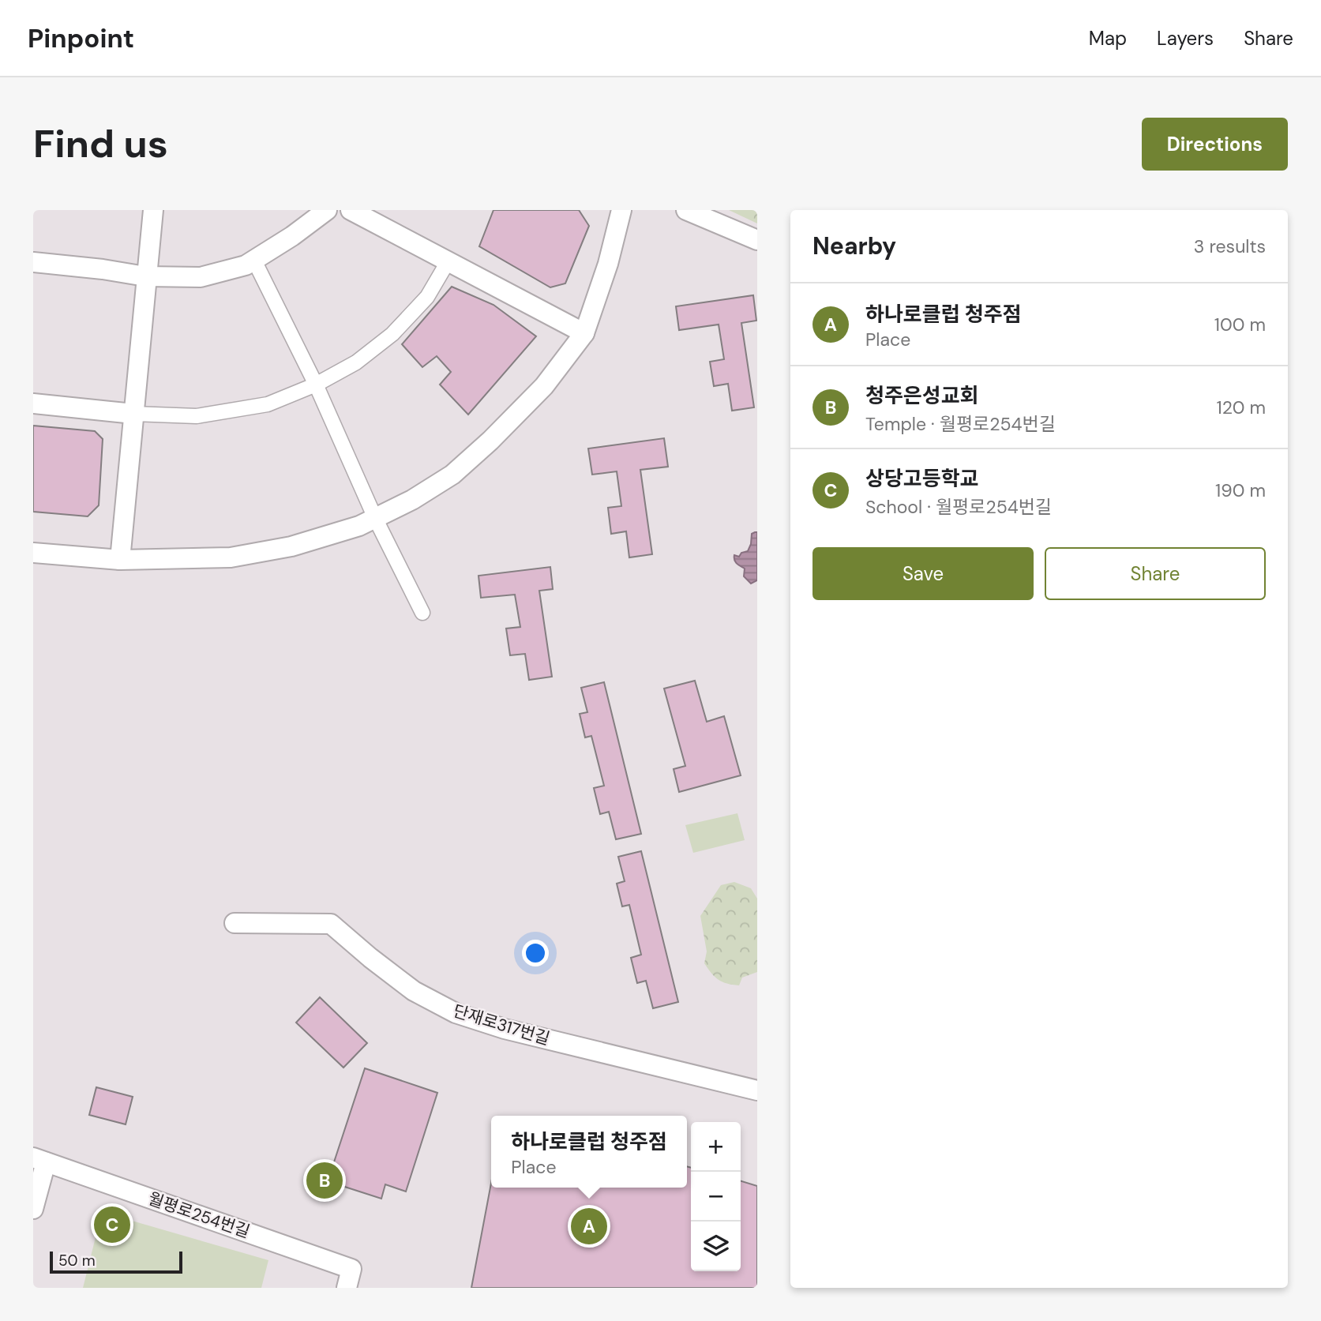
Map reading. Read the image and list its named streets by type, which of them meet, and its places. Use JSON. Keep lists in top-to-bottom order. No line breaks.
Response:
{"streets":{"street":["단재로317번길","월평로254번길"]},"scale_bar":"50 m","page":{"header":"Pinpoint","nav":["Map","Layers","Share"],"buttons":["Directions",["Save","Share"]],"title":"Find us","heading":["Nearby","3 results"],"list":[{"mark":"A","name":"하나로클럽 청주점","note":"Place","value":"100 m"},{"mark":"B","name":"청주은성교회","note":"Temple · 월평로254번길","value":"120 m"},{"mark":"C","name":"상당고등학교","note":"School · 월평로254번길","value":"190 m"}],"popup":["하나로클럽 청주점","Place"],"map_buttons":["+","−"],"pins":["B","C","A"],"scale":"50 m"}}
